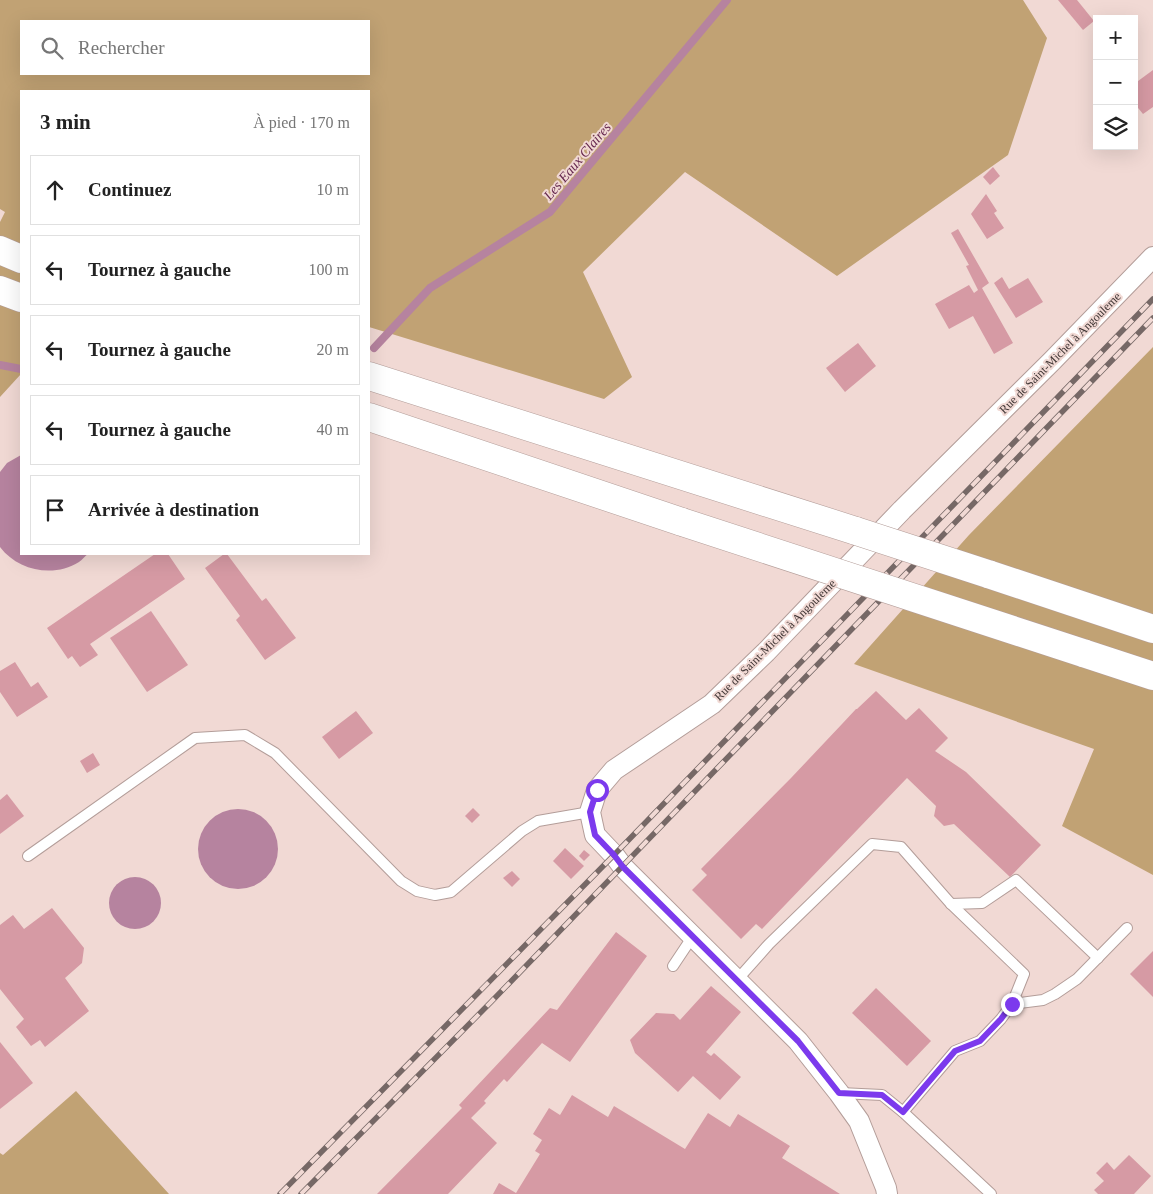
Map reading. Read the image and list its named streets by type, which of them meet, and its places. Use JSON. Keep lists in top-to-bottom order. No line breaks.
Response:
{"streets":{"street":["Rue de Saint-Michel à Angouleme"]},"water":["Les Eaux Claires"],"page":{"map_buttons":["+","−"],"search":"Rechercher","heading":["3 min","À pied · 170 m"],"list":[["Continuez","10 m"],["Tournez à gauche","100 m"],["Tournez à gauche","20 m"],["Tournez à gauche","40 m"],"Arrivée à destination"]}}
